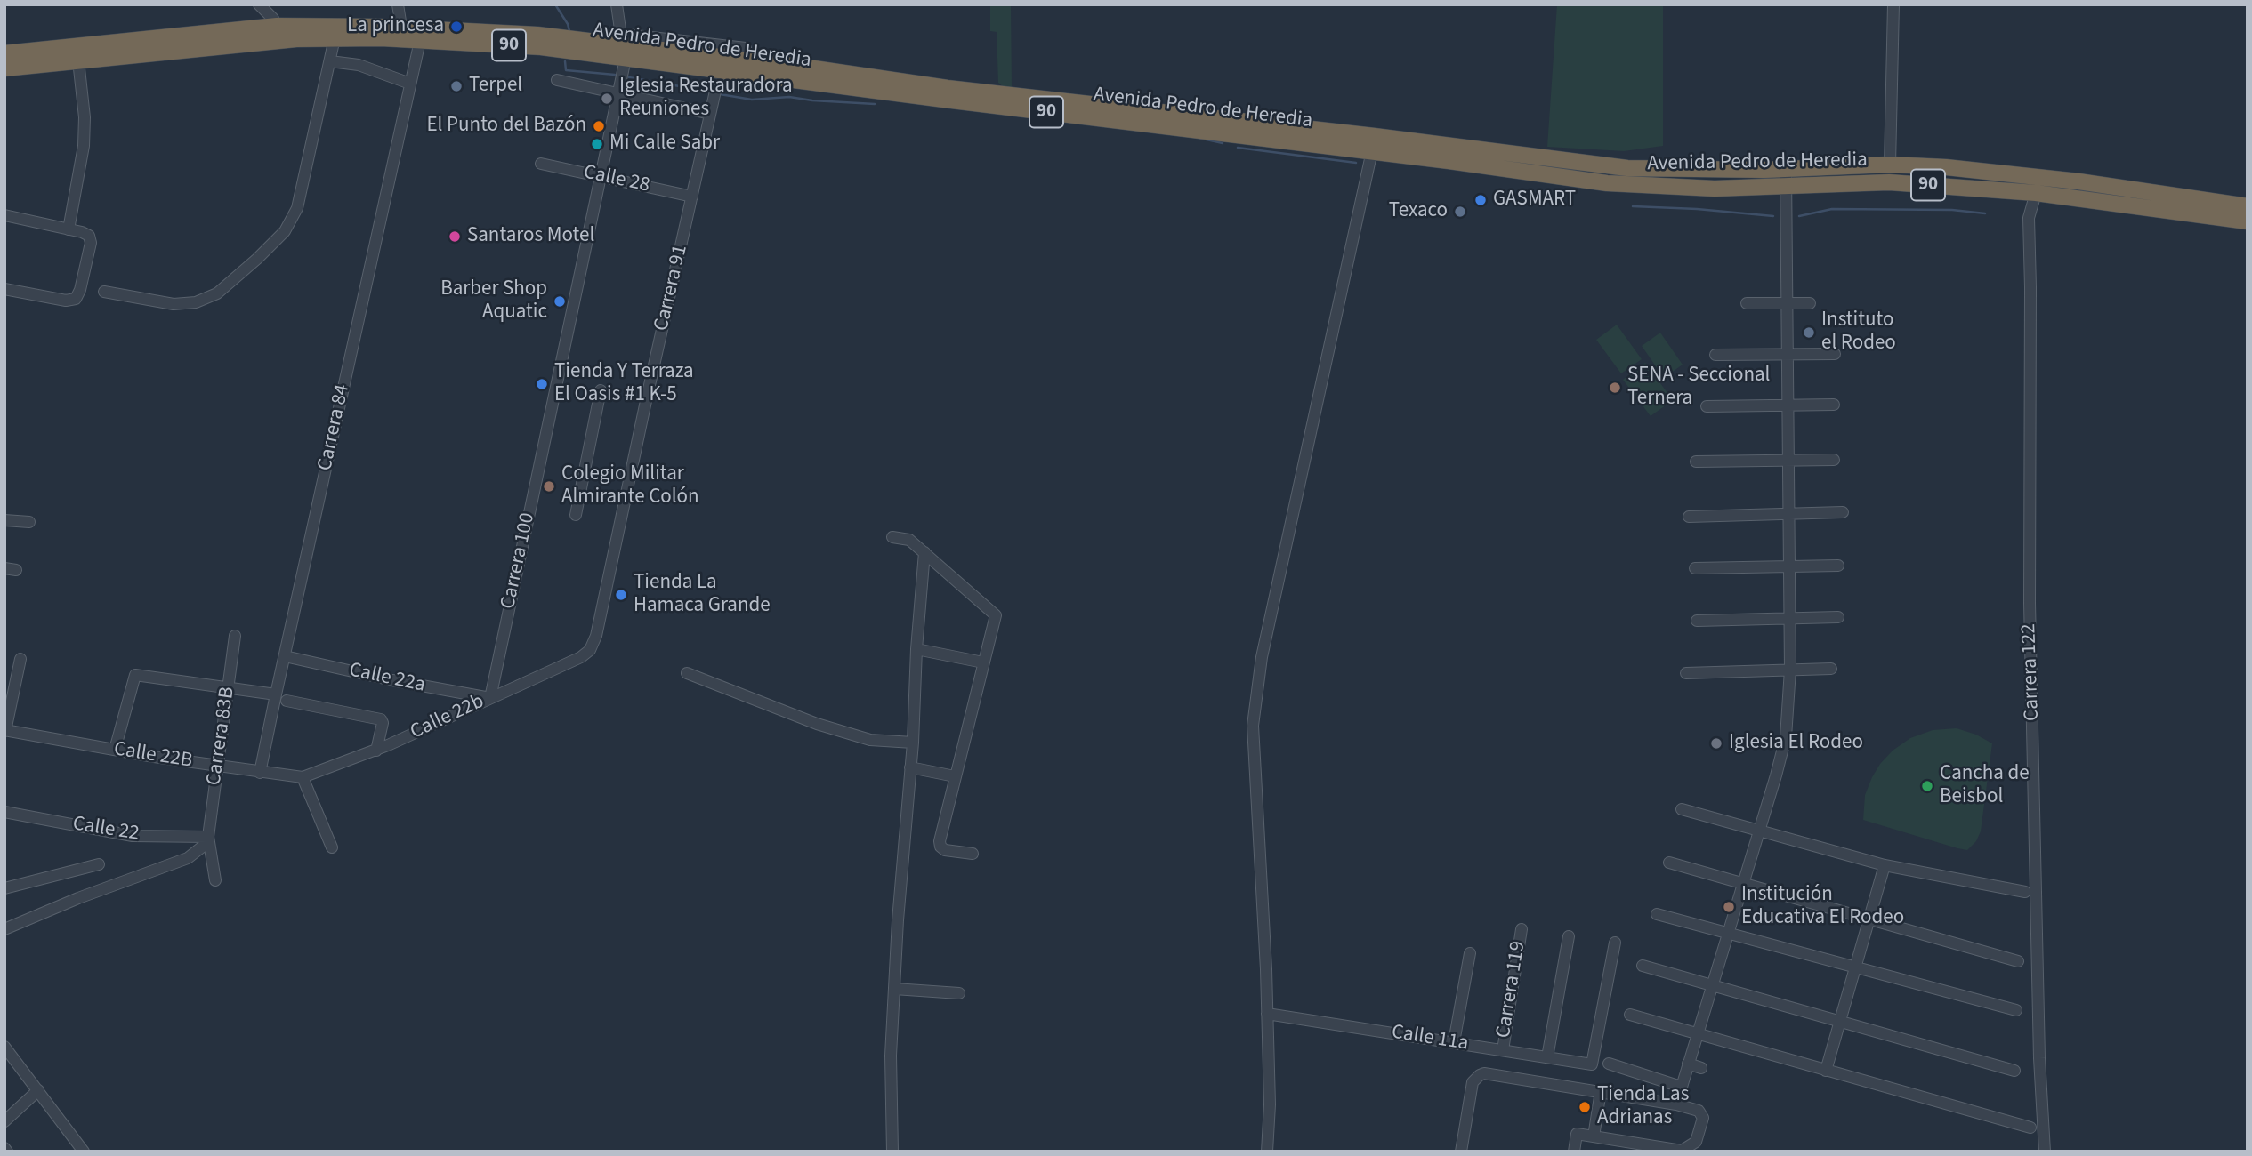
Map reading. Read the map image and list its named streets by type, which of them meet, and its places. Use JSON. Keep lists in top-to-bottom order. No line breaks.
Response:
{"streets":{"highway":["90","Avenida Pedro de Heredia"],"street":["Calle 28","Carrera 91","Carrera 84","Carrera 100","Carrera 122","Calle 22a","Calle 22b","Carrera 83B","Calle 22B","Calle 22","Carrera 119","Calle 11a"]},"crossings":[["Avenida Pedro de Heredia","Carrera 91"],["Avenida Pedro de Heredia","Carrera 84"],["Avenida Pedro de Heredia","Carrera 100"],["Avenida Pedro de Heredia","Carrera 122"],["Calle 28","Carrera 91"],["Calle 28","Carrera 100"],["Carrera 91","Calle 22b"],["Carrera 84","Calle 22a"],["Carrera 84","Calle 22B"],["Carrera 100","Calle 22a"],["Carrera 100","Calle 22b"],["Calle 22a","Calle 22b"],["Calle 22b","Calle 22B"],["Carrera 83B","Calle 22B"],["Carrera 83B","Calle 22"],["Carrera 119","Calle 11a"]],"places":["La princesa","Terpel","Iglesia Restauradora Reuniones","El Punto del Bazón","Mi Calle Sabr","GASMART","Texaco","Santaros Motel","Barber Shop Aquatic","Instituto el Rodeo","Tienda Y Terraza El Oasis #1 K-5","SENA - Seccional Ternera","Colegio Militar Almirante Colón","Tienda La Hamaca Grande","Iglesia El Rodeo","Cancha de Beisbol","Institución Educativa El Rodeo","Tienda Las Adrianas"]}
